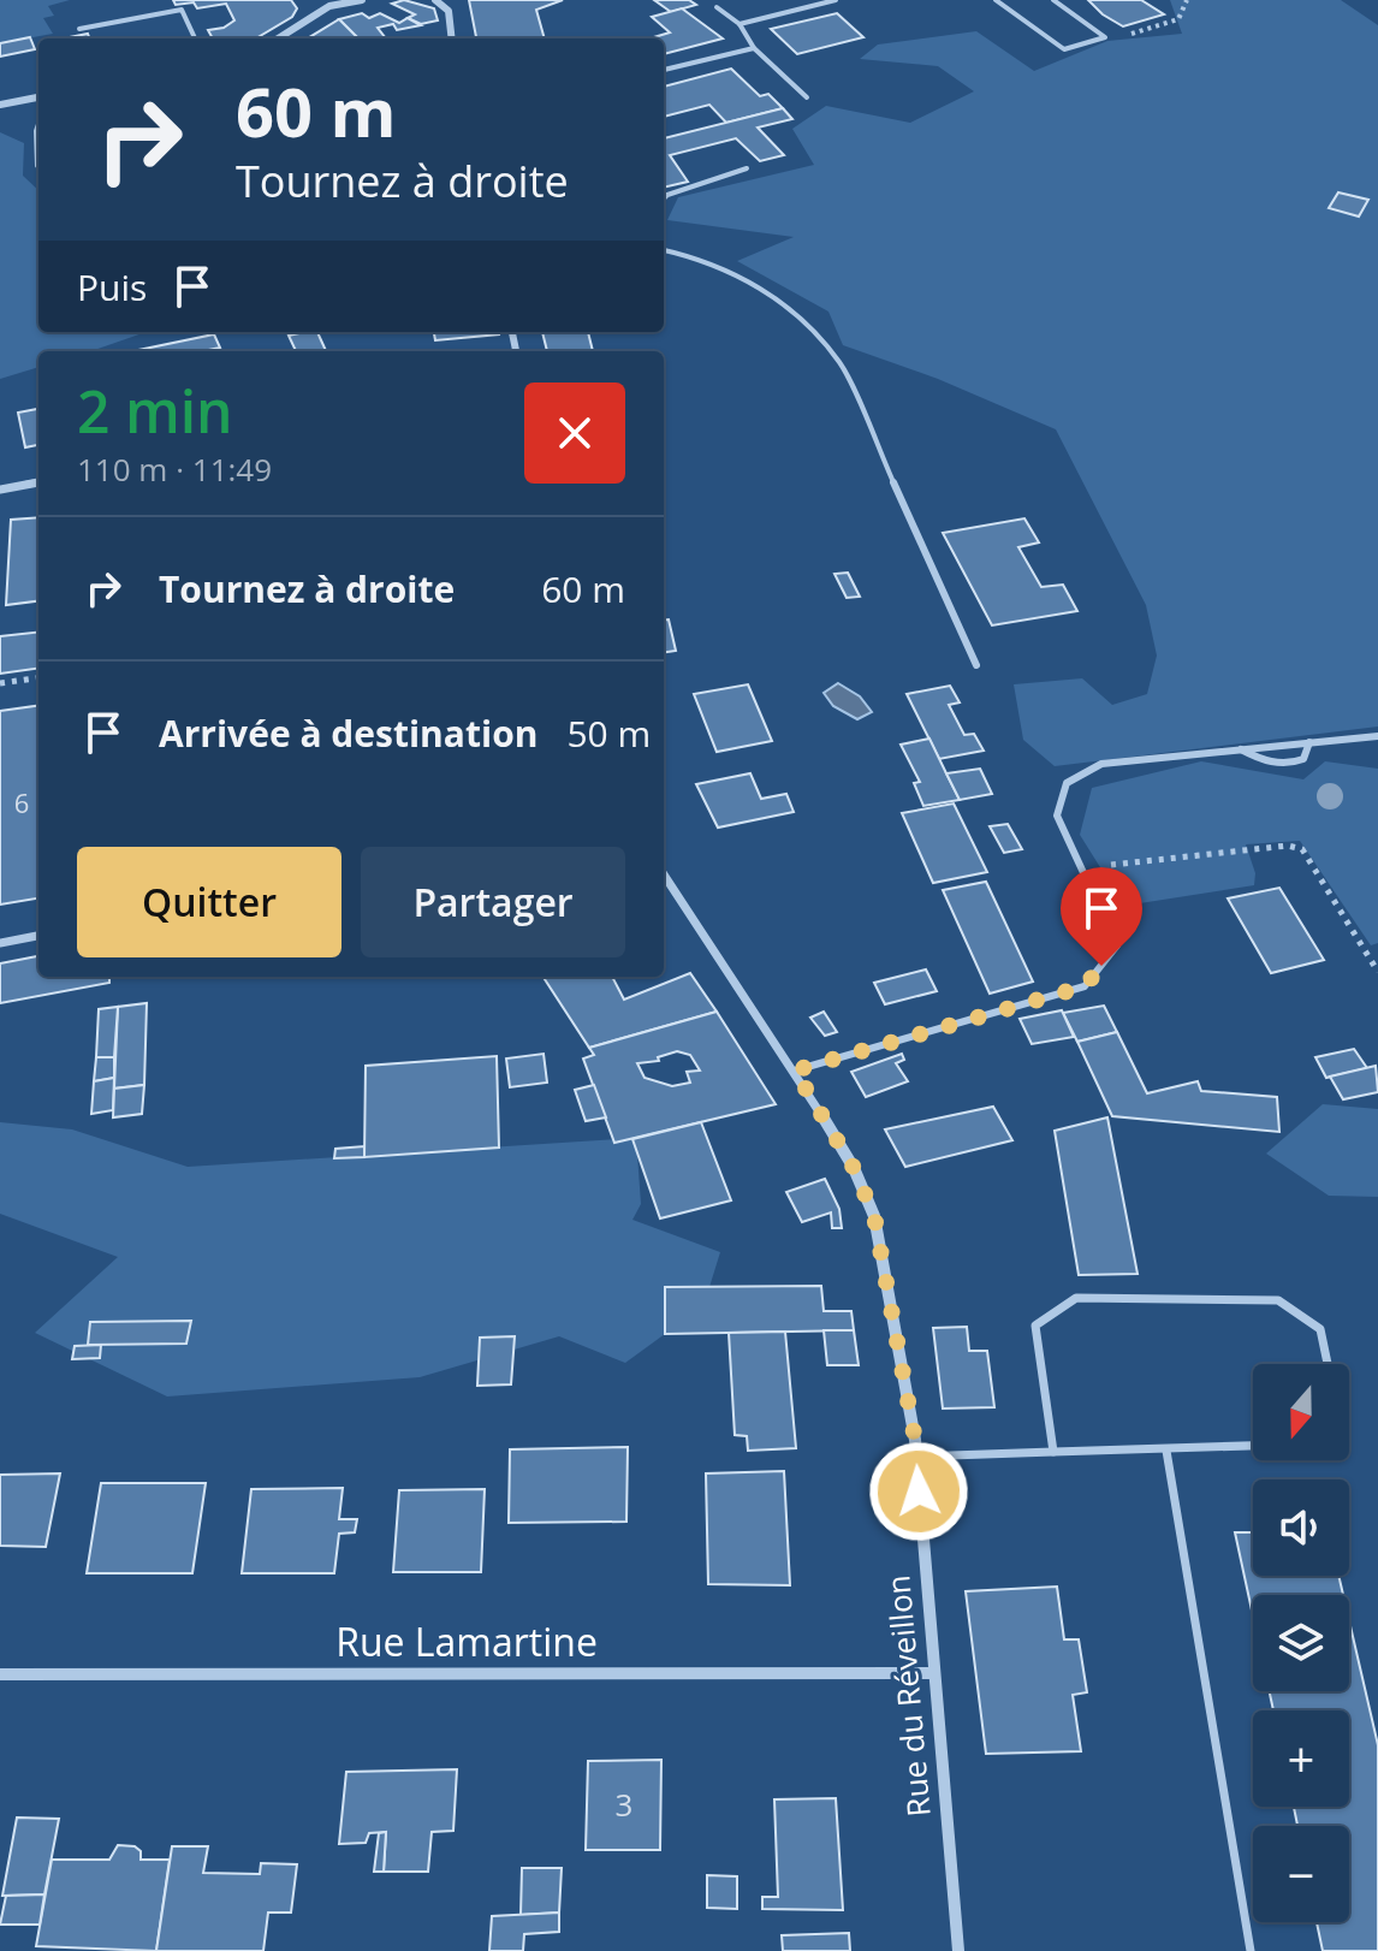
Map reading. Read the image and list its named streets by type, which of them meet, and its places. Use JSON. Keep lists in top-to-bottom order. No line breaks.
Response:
{"streets":{"street":["Rue Lamartine","Rue du Réveillon"]},"crossings":[["Rue Lamartine","Rue du Réveillon"]],"house_numbers":["6","3"],"north":"bottom","page":{"turn":["60 m","Tournez à droite"],"then":"Puis","heading":["2 min","110 m · 11:49"],"list":[{"name":"Tournez à droite","value":"60 m"},{"name":"Arrivée à destination","value":"50 m"}],"buttons":["Quitter","Partager"],"map_buttons":["+","−"]}}
